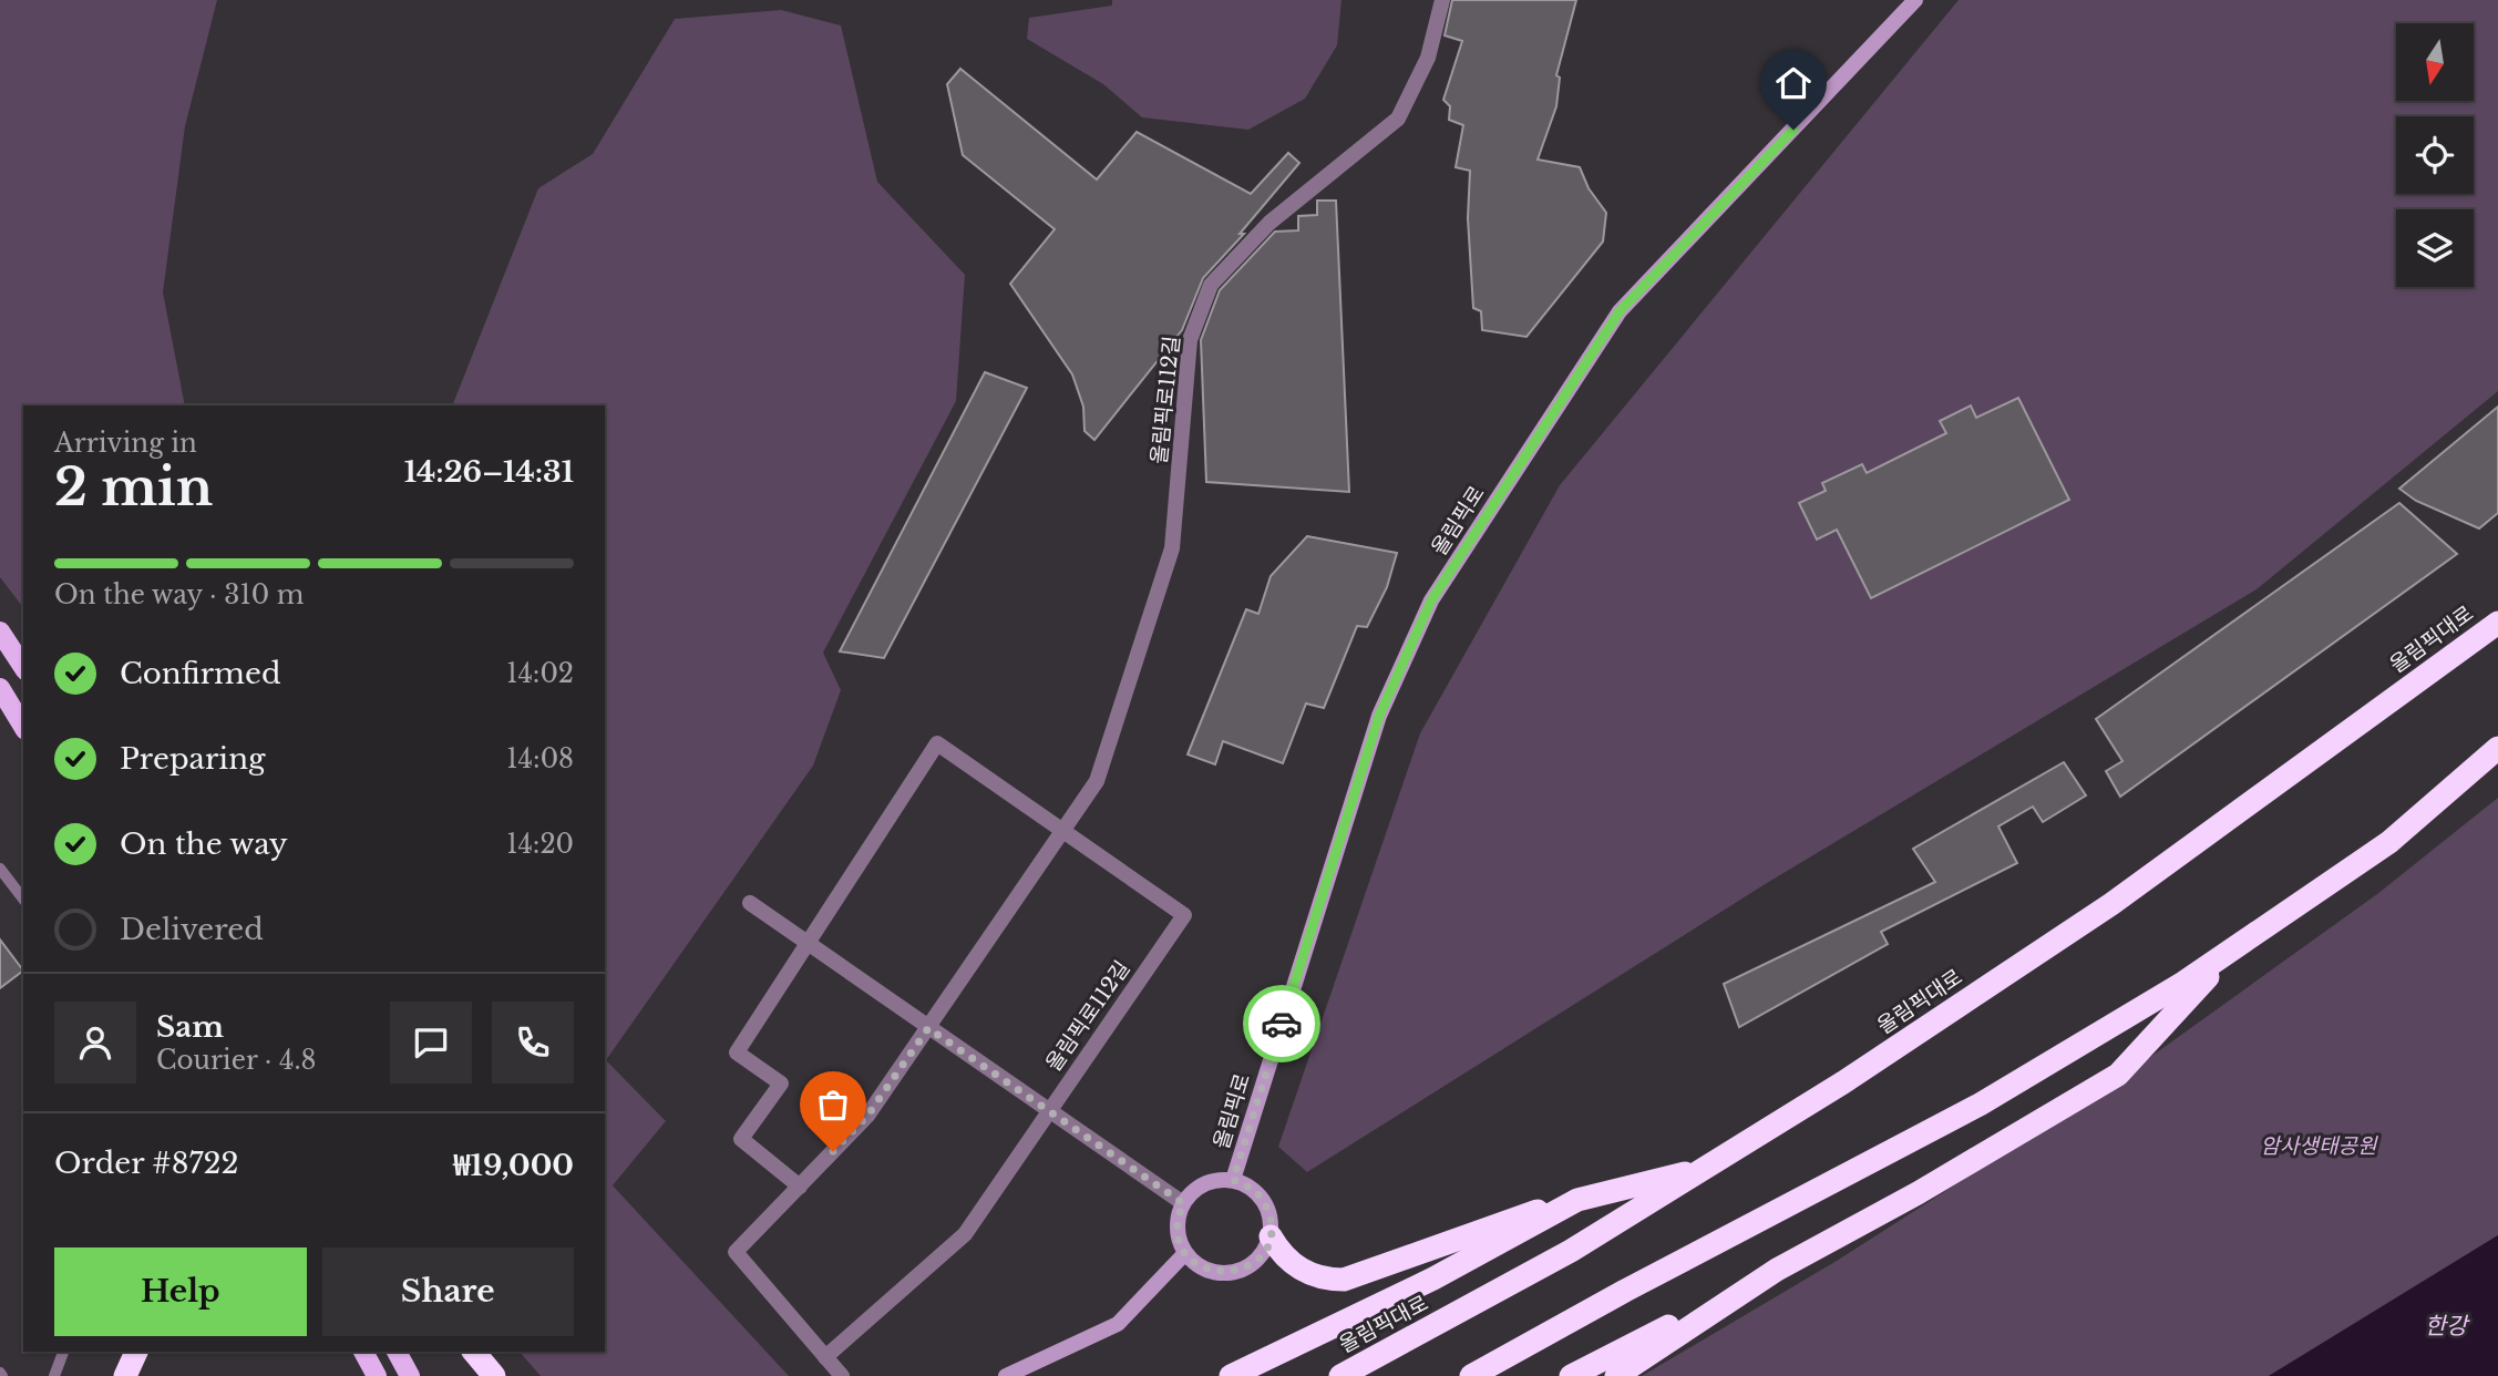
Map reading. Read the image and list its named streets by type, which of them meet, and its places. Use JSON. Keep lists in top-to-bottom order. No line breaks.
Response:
{"streets":{"highway":["올림픽대로"],"main road":["올림픽로"],"street":["올림픽로112길"]},"water":["한강"],"parks":["암사생태공원"],"north":"bottom","page":{"heading":["2 min","Arriving in","14:26–14:31"],"panel":["Sam","Courier · 4.8","Order #8722","₩19,000"],"bar":"On the way · 310 m","list":[["Confirmed","14:02"],["Preparing","14:08"],["On the way","14:20"],"Delivered"],"buttons":["Help","Share"]}}
